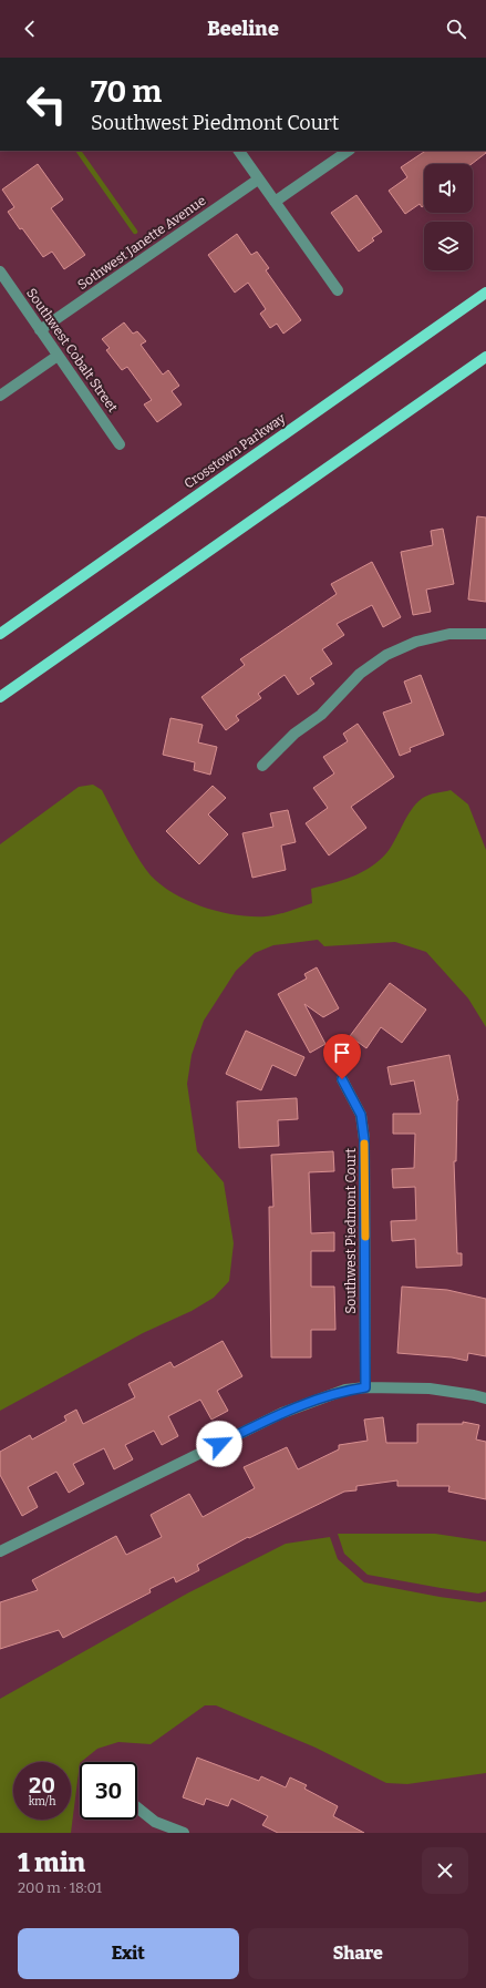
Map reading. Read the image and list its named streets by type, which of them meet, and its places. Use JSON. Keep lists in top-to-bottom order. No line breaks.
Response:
{"streets":{"main road":["Crosstown Parkway"],"street":["Sothwest Janette Avenue","Southwest Cobalt Street","Southwest Piedmont Court"]},"crossings":[["Sothwest Janette Avenue","Southwest Cobalt Street"]],"page":{"header":"Beeline","turn":["70 m","Southwest Piedmont Court"],"speed":"20 km/h","limit":"30","heading":["1 min","200 m · 18:01"],"buttons":["Exit","Share"]}}
